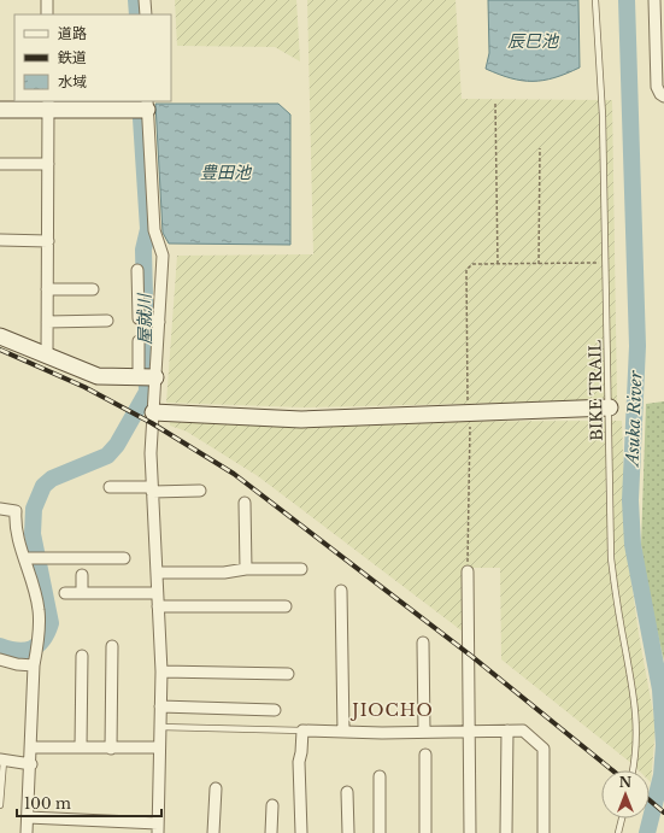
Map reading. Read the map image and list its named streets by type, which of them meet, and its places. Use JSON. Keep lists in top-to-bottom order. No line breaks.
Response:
{"streets":{"lane":["BIKE TRAIL"]},"districts":["JIOCHO"],"water":["辰巳池","豊田池","屋就川","Asuka River"],"legend":["道路","鉄道","水域"],"scale_bar":"100 m","north":"top"}
